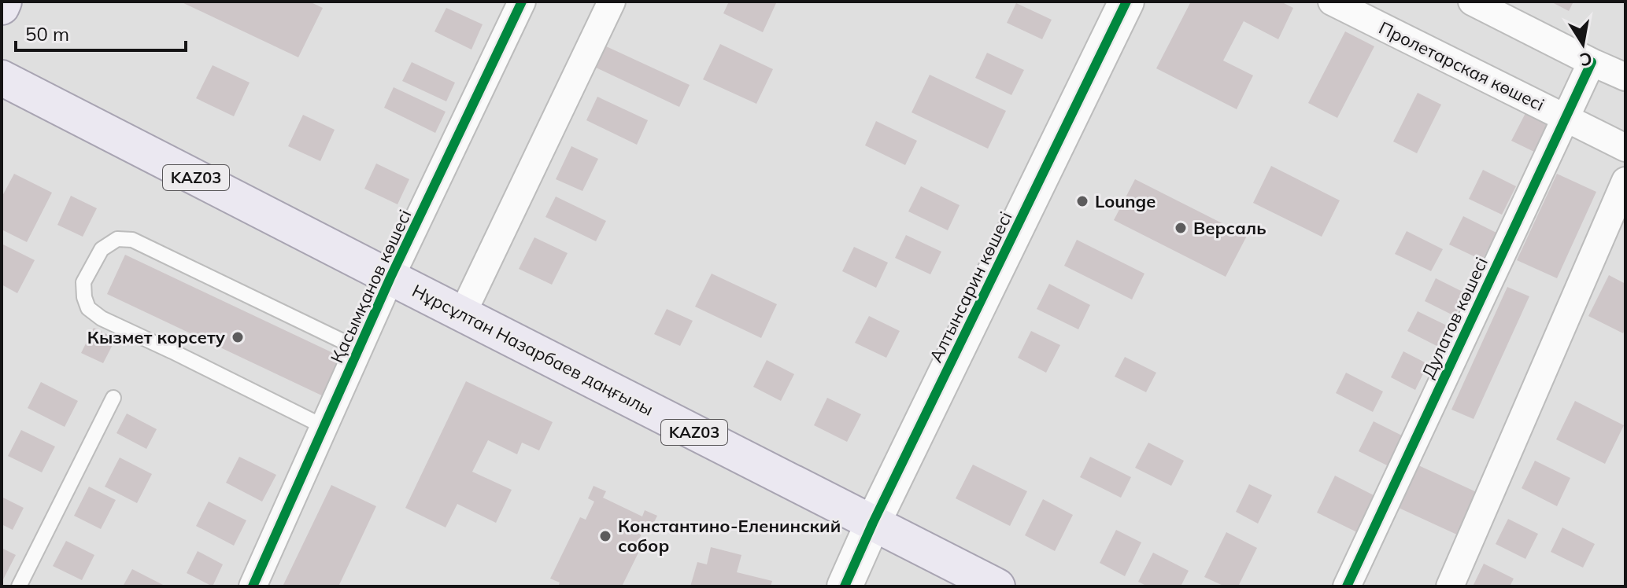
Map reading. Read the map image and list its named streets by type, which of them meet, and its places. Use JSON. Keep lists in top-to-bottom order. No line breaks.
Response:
{"streets":{"main road":["KАZ03","Нұрсұлтан Назарбаев даңғылы"],"street":["Пролетарская көшесі","Қасымқанов көшесі","Алтынсарин көшесі","Дулатов көшесі"]},"crossings":[["Пролетарская көшесі","Дулатов көшесі"],["Қасымқанов көшесі","Нұрсұлтан Назарбаев даңғылы"],["Алтынсарин көшесі","Нұрсұлтан Назарбаев даңғылы"]],"places":["Lounge","Версаль","Кызмет корсету","Константино-Еленинский собор"],"scale_bar":"50 m","north":"bottom"}
